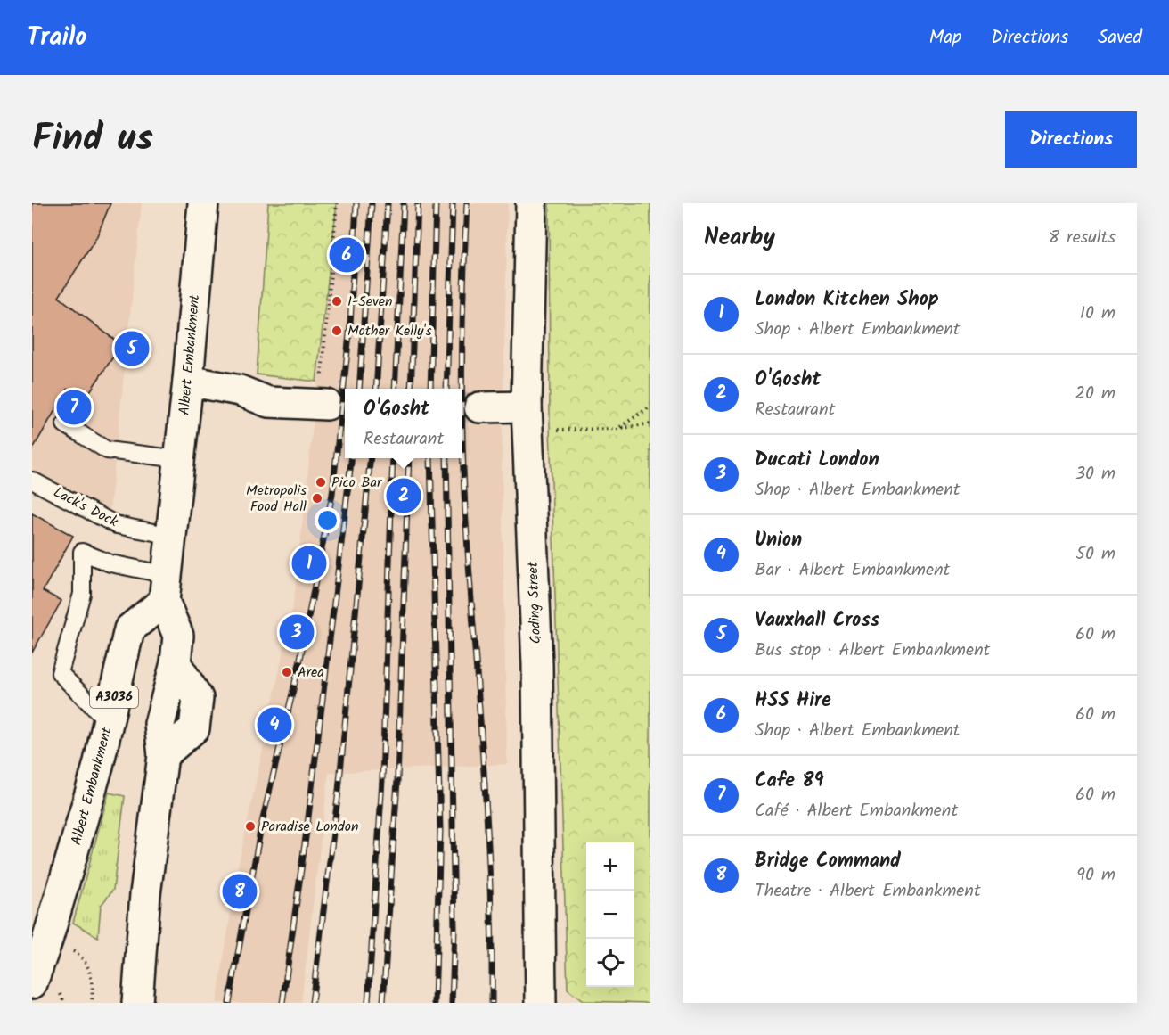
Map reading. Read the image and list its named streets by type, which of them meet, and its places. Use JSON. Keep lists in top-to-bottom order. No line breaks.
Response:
{"streets":{"main road":["Albert Embankment","Goding Street","A3036"],"lane":["Lack's Dock"]},"crossings":[["Albert Embankment","Lack's Dock"]],"places":["I-Seven","Mother Kelly's","Pico Bar","Metropolis Food Hall","Area","Paradise London"],"page":{"header":"Trailo","nav":["Map","Directions","Saved"],"title":"Find us","buttons":"Directions","heading":["Nearby","8 results"],"pins":["6","5","7","2","1","3","4","8"],"list":[{"mark":"1","name":"London Kitchen Shop","note":"Shop · Albert Embankment","value":"10 m"},{"mark":"2","name":"O'Gosht","note":"Restaurant","value":"20 m"},{"mark":"3","name":"Ducati London","note":"Shop · Albert Embankment","value":"30 m"},{"mark":"4","name":"Union","note":"Bar · Albert Embankment","value":"50 m"},{"mark":"5","name":"Vauxhall Cross","note":"Bus stop · Albert Embankment","value":"60 m"},{"mark":"6","name":"HSS Hire","note":"Shop · Albert Embankment","value":"60 m"},{"mark":"7","name":"Cafe 89","note":"Café · Albert Embankment","value":"60 m"},{"mark":"8","name":"Bridge Command","note":"Theatre · Albert Embankment","value":"90 m"}],"popup":["O'Gosht","Restaurant"],"map_buttons":["+","−"]}}
